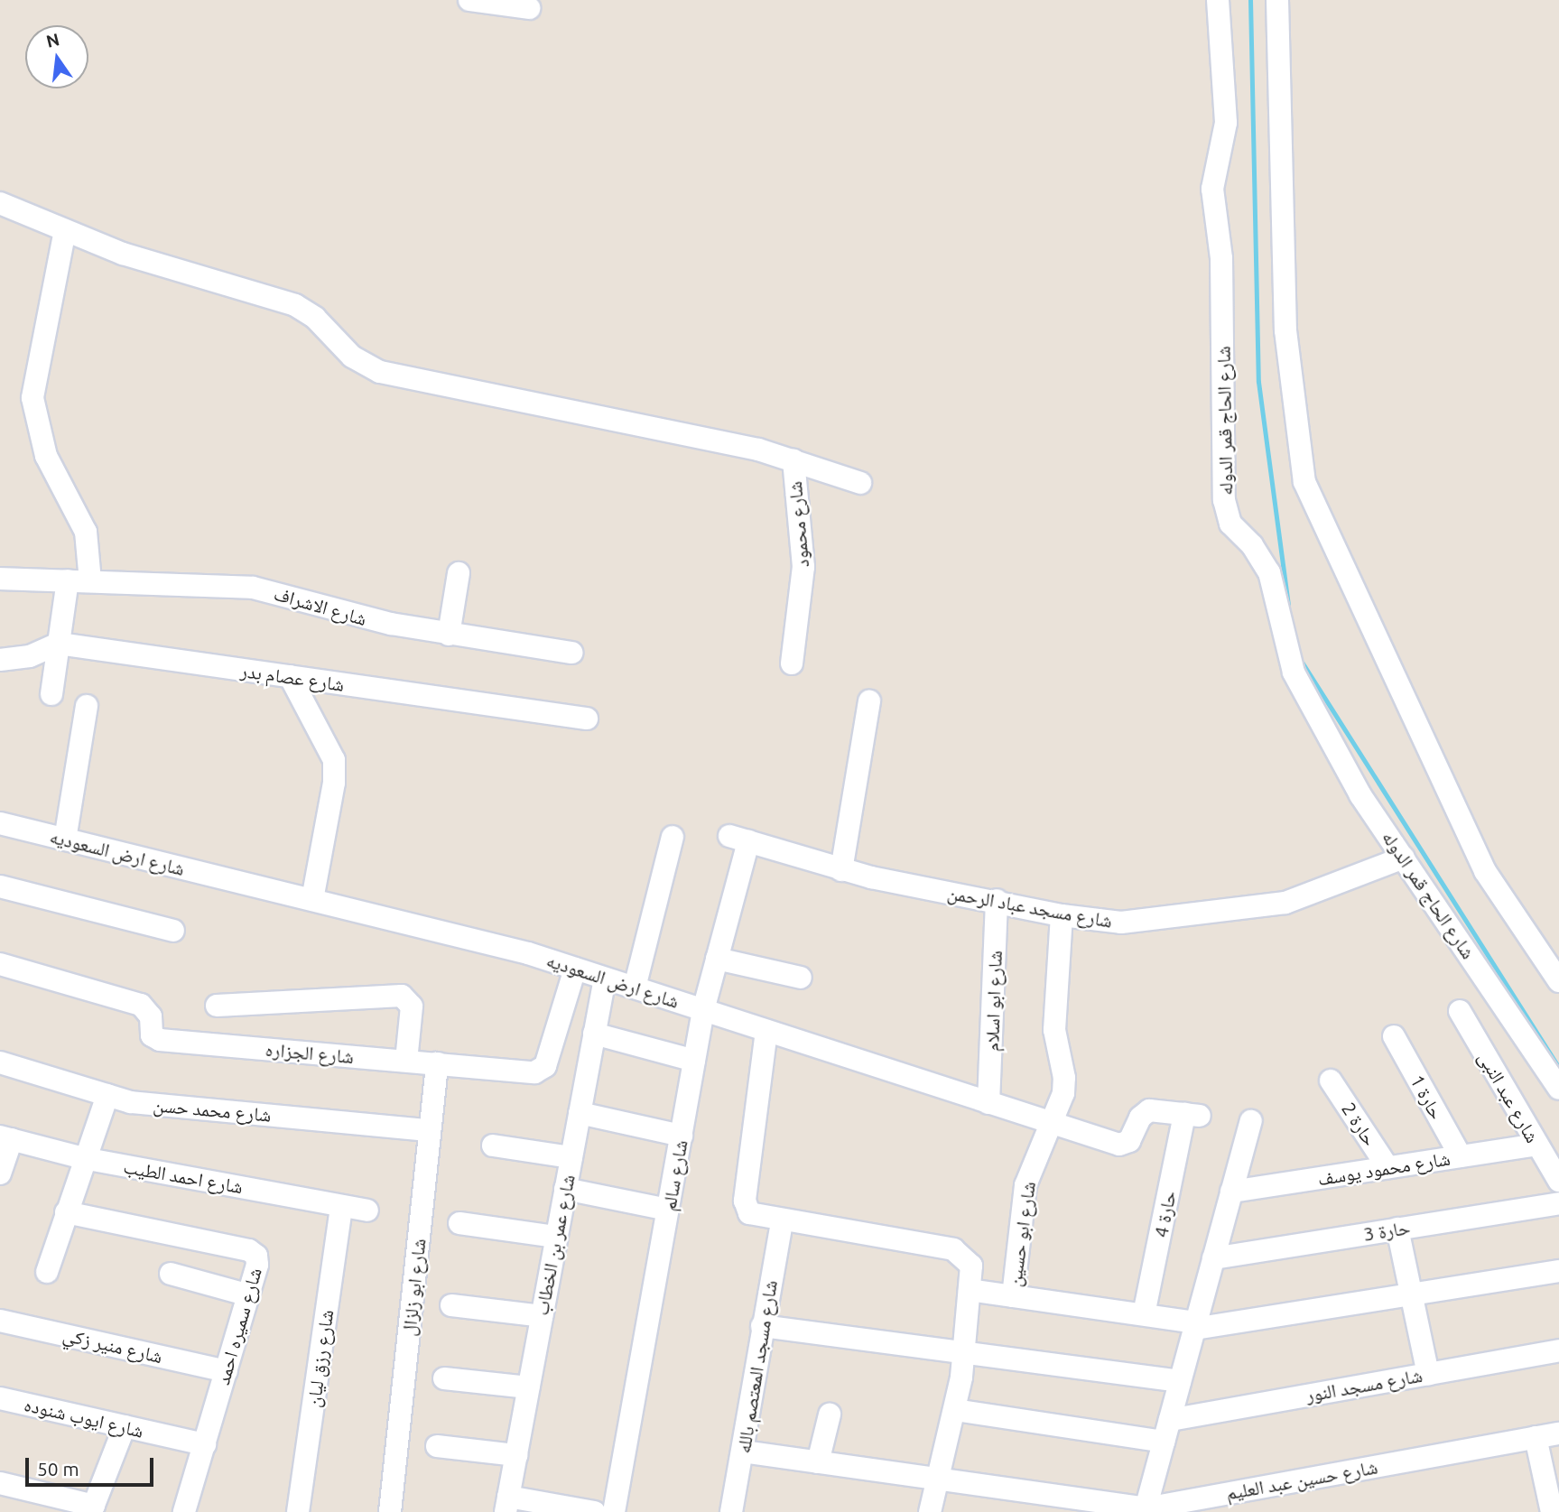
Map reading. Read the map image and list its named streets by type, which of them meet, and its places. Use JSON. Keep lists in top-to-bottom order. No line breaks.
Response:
{"streets":{"street":["شارع الحاج قمر الدوله","شارع محمود","شارع الاشراف","شارع عصام بدر","شارع ارض السعوديه","شارع مسجد عباد الرحمن","شارع ابو اسلام","شارع الجزاره","حارة 1","شارع عبد النبى","شارع محمد حسن","حارة 2","شارع محمود يوسف","شارع سالم","شارع احمد الطيب","حارة 4","حارة 3","شارع ابو حسين","شارع عمر بن الخطاب","شارع ابو زلزال","شارع سميره احمد","شارع منير زكي","شارع رزق ليان","شارع مسجد المعتصم بالله","شارع مسجد النور","شارع ايوب شنوده","شارع حسين عبد العليم"]},"crossings":[["شارع الحاج قمر الدوله","شارع مسجد عباد الرحمن"],["شارع ارض السعوديه","شارع ابو اسلام"],["شارع ارض السعوديه","شارع الجزاره"],["شارع ارض السعوديه","شارع سالم"],["شارع ارض السعوديه","حارة 4"],["شارع ارض السعوديه","شارع ابو حسين"],["شارع ارض السعوديه","شارع عمر بن الخطاب"],["شارع مسجد عباد الرحمن","شارع ابو اسلام"],["شارع مسجد عباد الرحمن","شارع سالم"],["شارع مسجد عباد الرحمن","شارع ابو حسين"],["شارع الجزاره","شارع ابو زلزال"],["حارة 1","شارع محمود يوسف"],["شارع عبد النبى","شارع محمود يوسف"],["شارع محمد حسن","شارع ابو زلزال"],["حارة 2","شارع محمود يوسف"],["شارع احمد الطيب","شارع رزق ليان"],["شارع سميره احمد","شارع منير زكي"],["شارع سميره احمد","شارع ايوب شنوده"],["شارع مسجد المعتصم بالله","شارع حسين عبد العليم"]],"scale_bar":"50 m","north":"top"}
